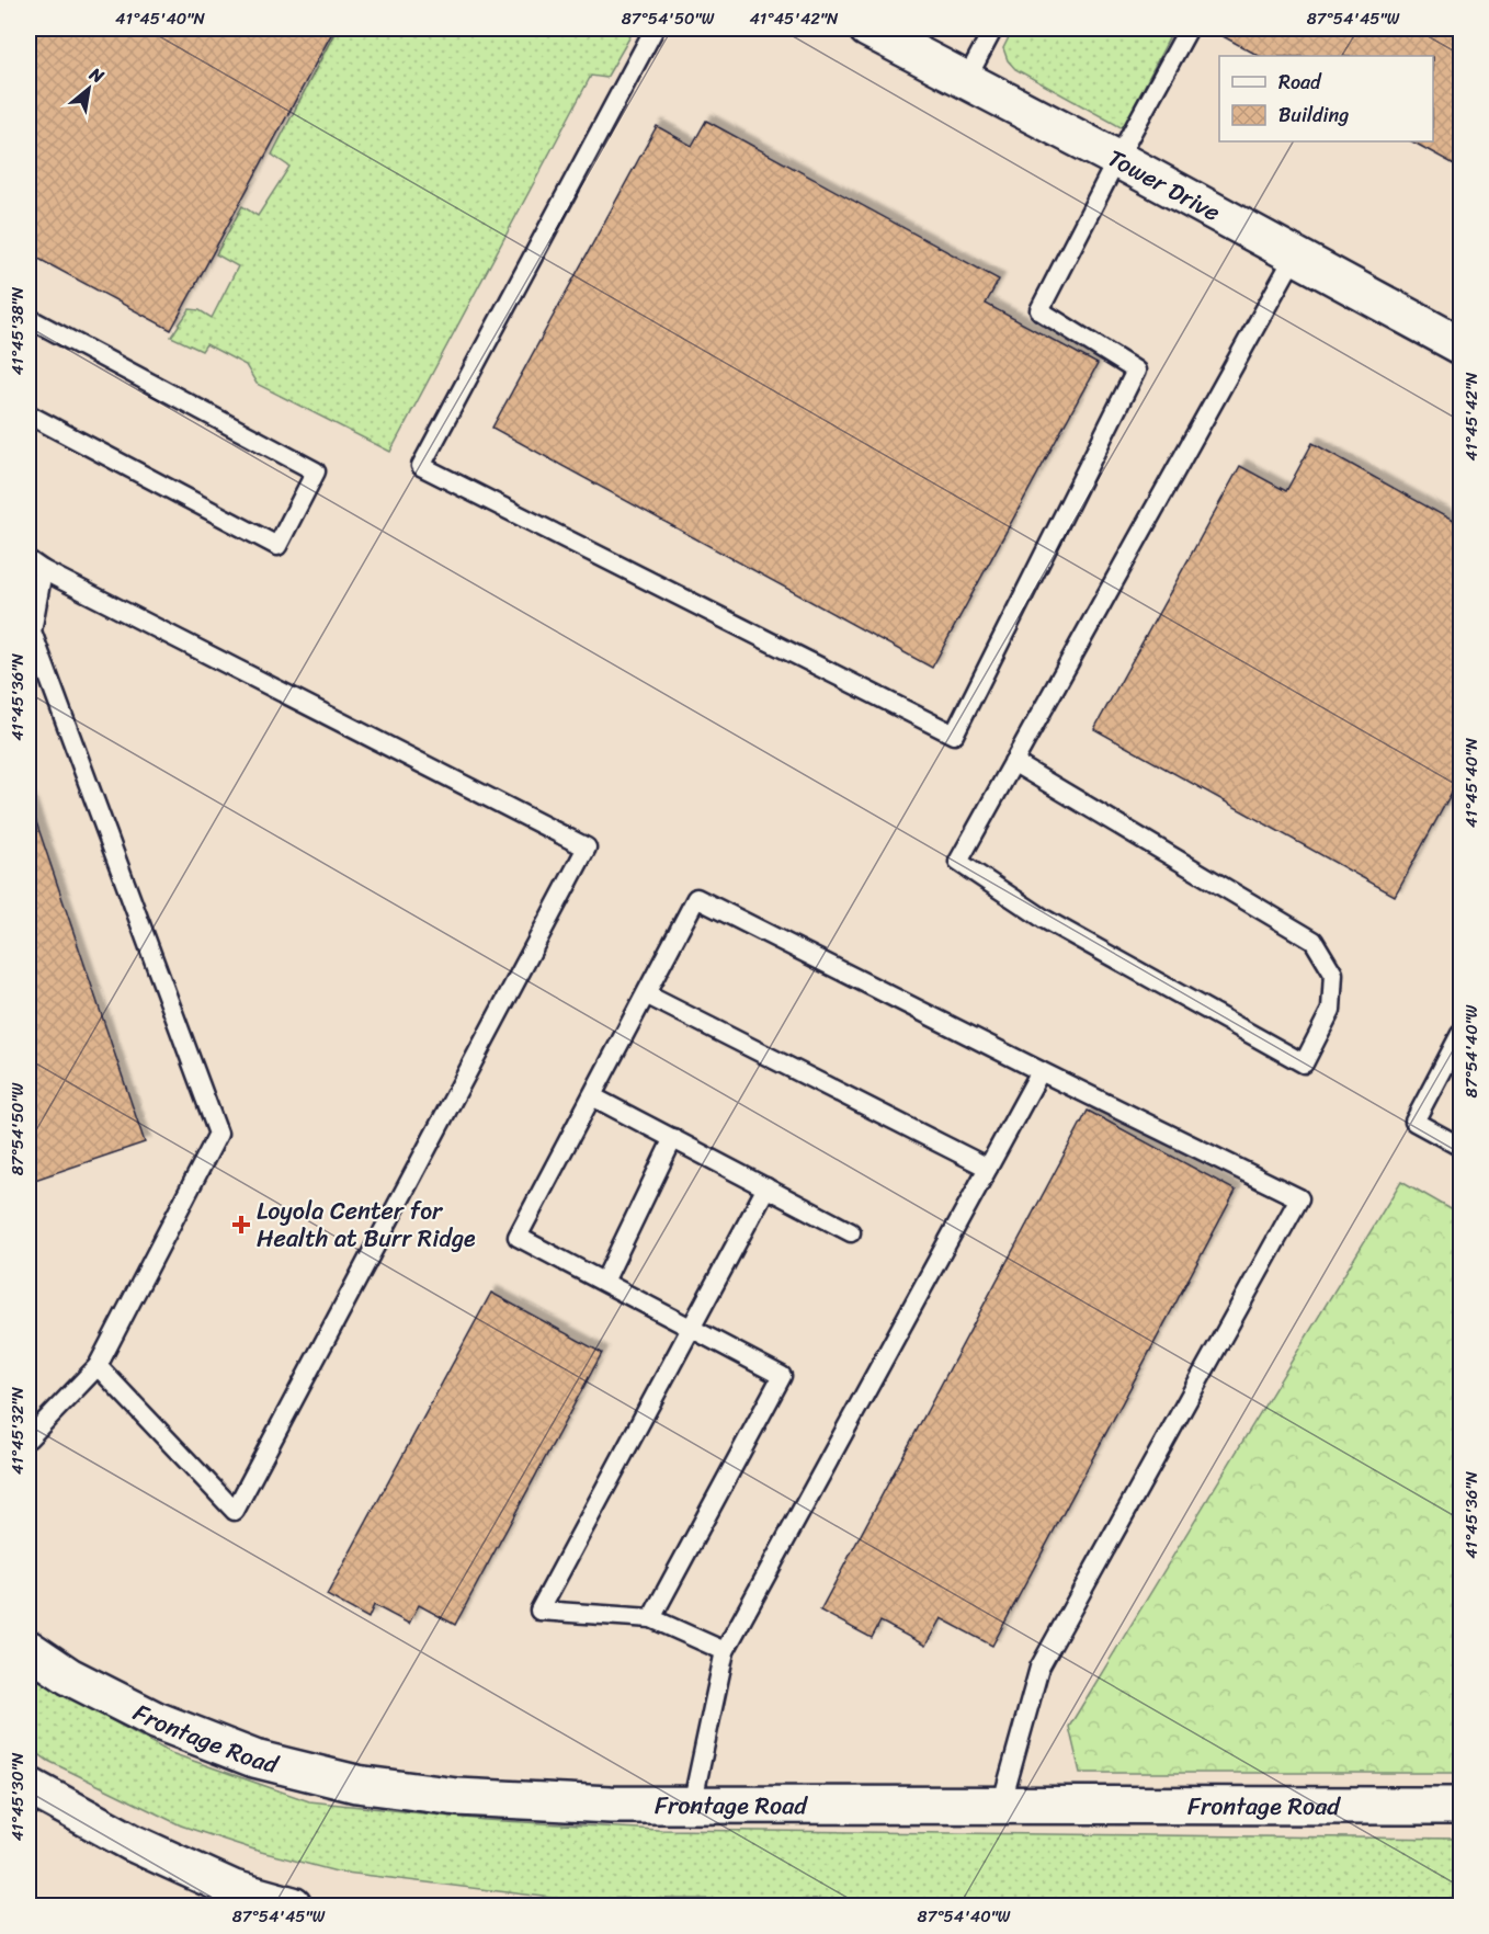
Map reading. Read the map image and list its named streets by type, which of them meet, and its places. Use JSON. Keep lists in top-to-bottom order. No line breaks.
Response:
{"streets":{"main road":["Tower Drive","Frontage Road"]},"places":{"health":["Loyola Center for Health at Burr Ridge"]},"legend":["Road","Building"],"north":"top right","coordinates":["41°45'40\"N","87°54'50\"W","41°45'42\"N","87°54'45\"W","41°45'38\"N","41°45'36\"N","87°54'40\"W","41°45'32\"N","41°45'30\"N"]}
